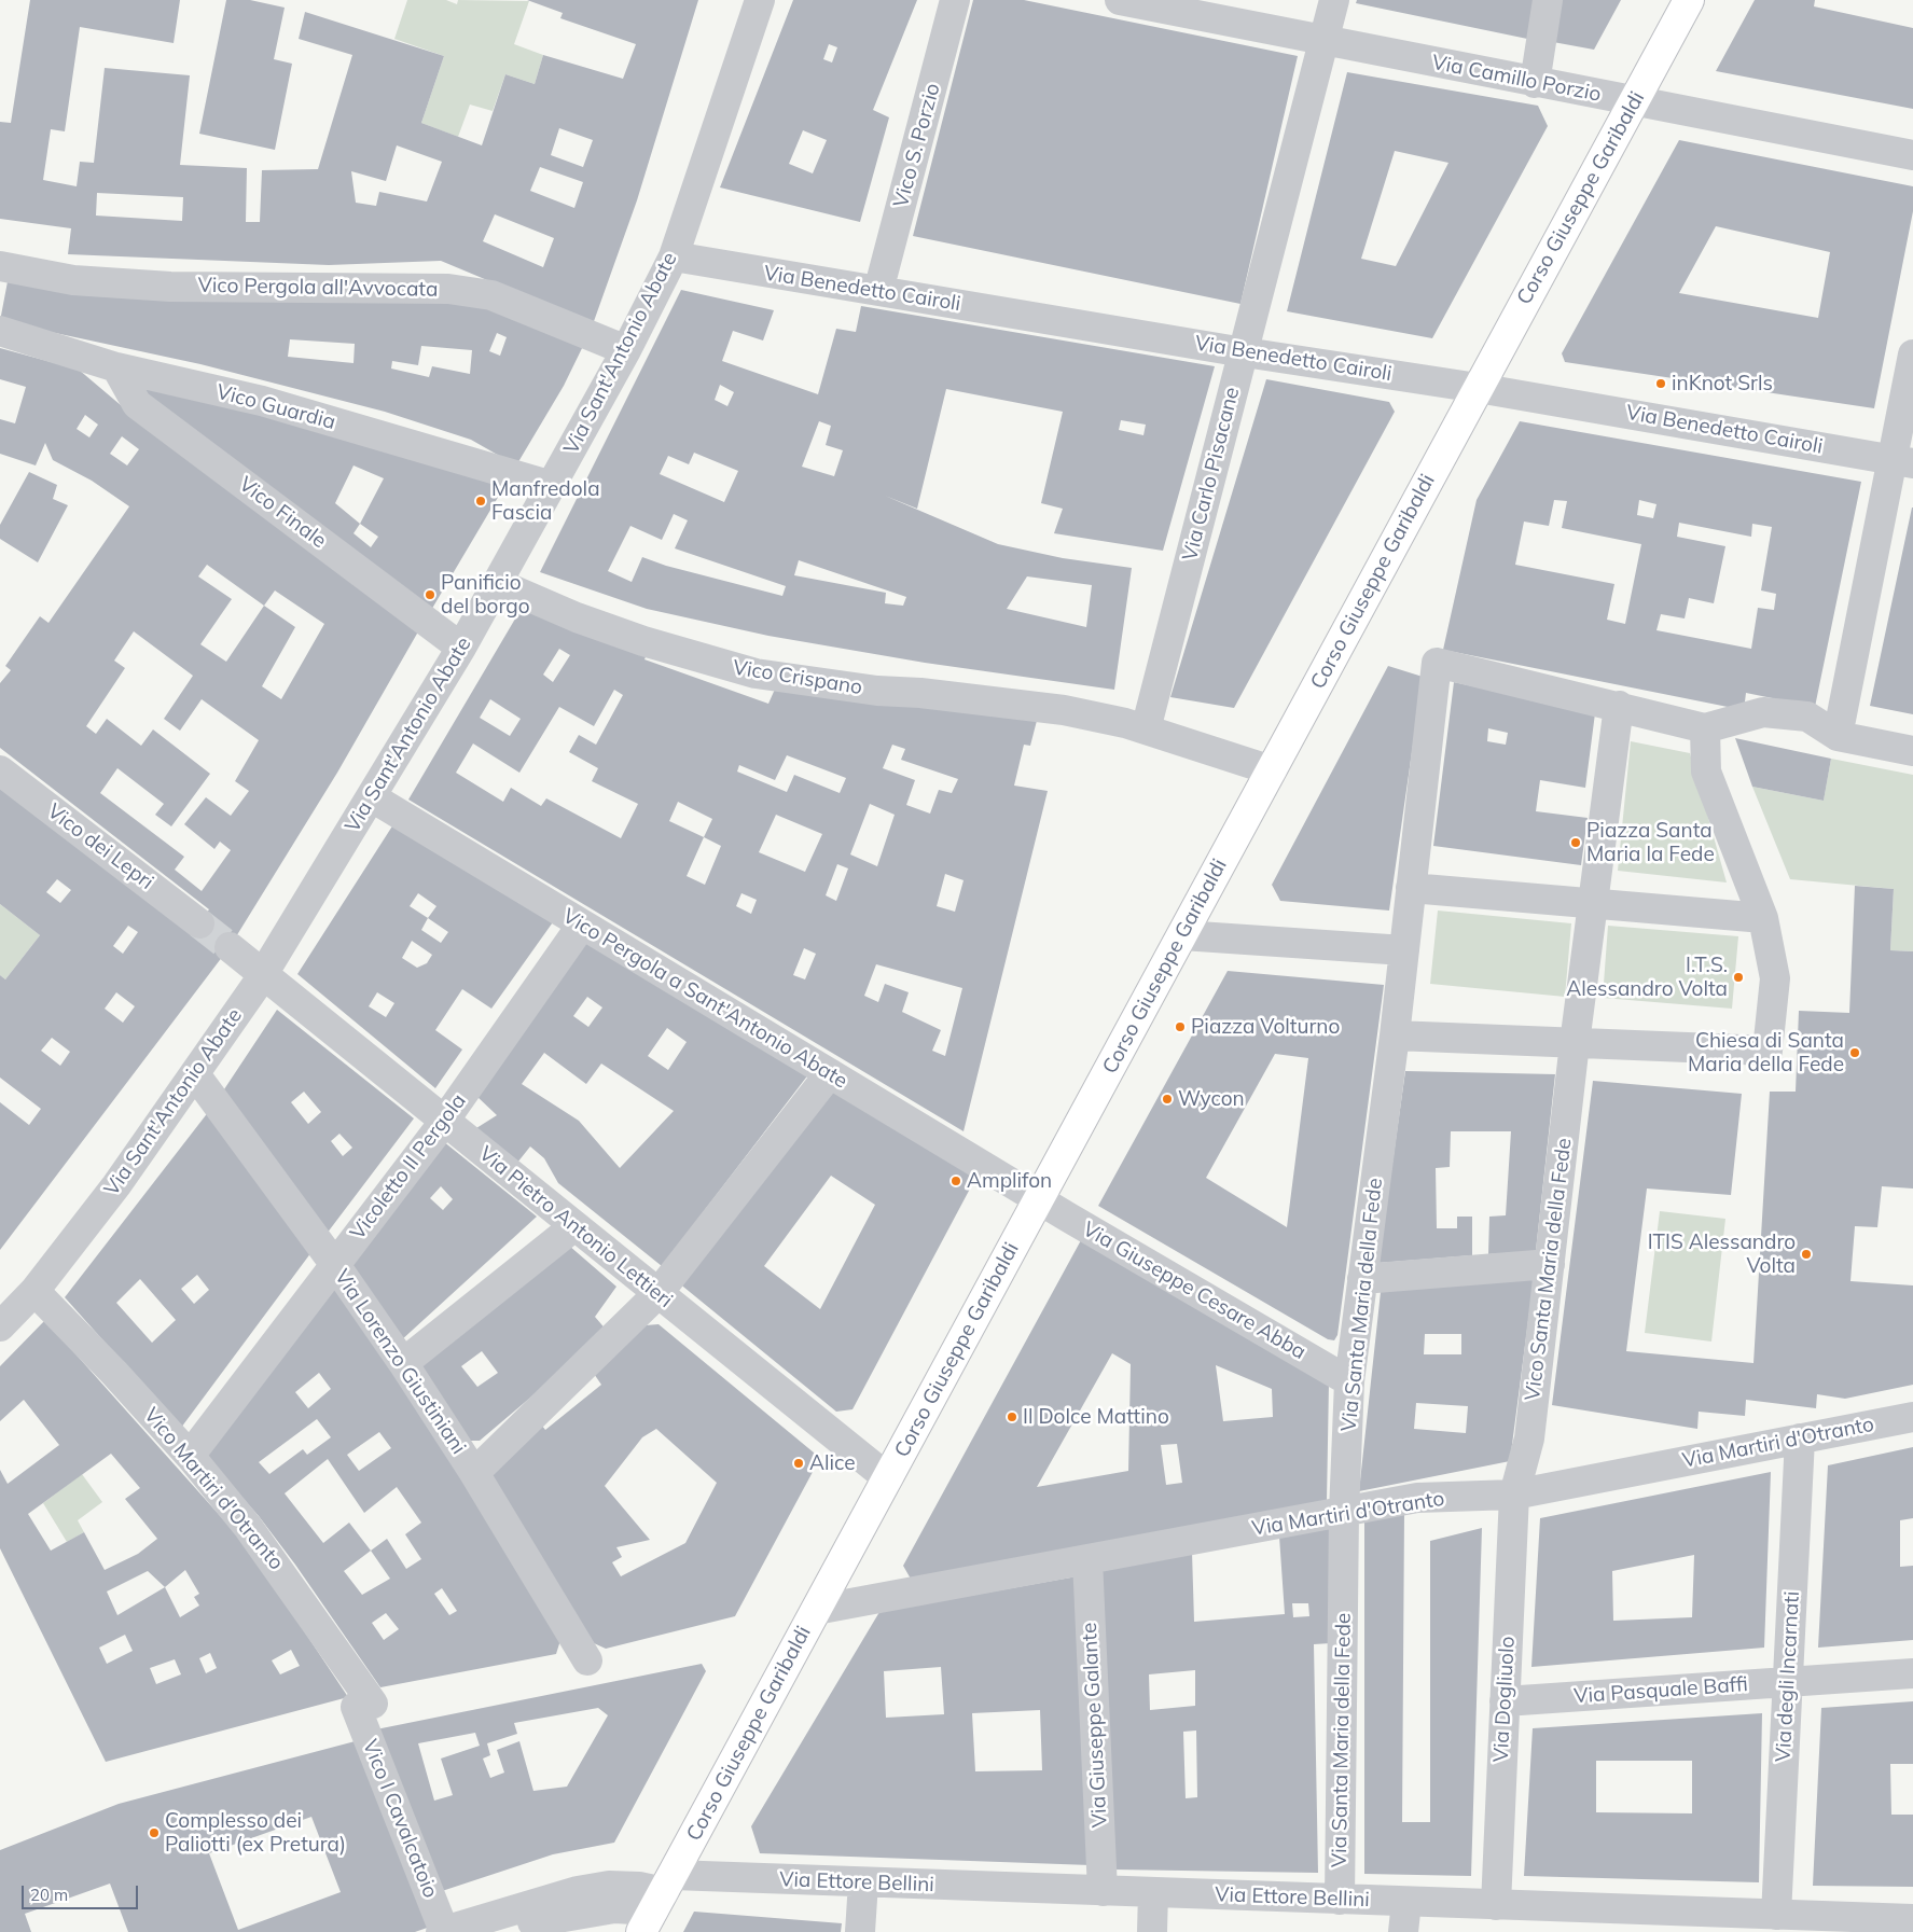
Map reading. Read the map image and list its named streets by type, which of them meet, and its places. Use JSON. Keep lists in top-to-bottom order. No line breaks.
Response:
{"streets":{"main road":["Corso Giuseppe Garibaldi"],"street":["Via Camillo Porzio","Vico S. Porzio","Vico Pergola all'Avvocata","Via Benedetto Cairoli","Via Sant'Antonio Abate","Vico Guardia","Via Carlo Pisacane","Vico Finale","Vico Crispano","Vico dei Lepri","Vico Pergola a Sant'Antonio Abate","Vicoletto II Pergola","Via Pietro Antonio Lettieri","Vico Santa Maria della Fede","Via Giuseppe Cesare Abba","Via Santa Maria della Fede","Via Lorenzo Giustiniani","Via Martiri d'Otranto","Vico Martiri d'Otranto","Via degli Incarnati","Via Pasquale Baffi","Via Dogliuolo","Via Giuseppe Galante","Vico I Cavalcatoio","Via Ettore Bellini"]},"crossings":[["Via Camillo Porzio","Corso Giuseppe Garibaldi"],["Via Camillo Porzio","Via Carlo Pisacane"],["Vico S. Porzio","Via Benedetto Cairoli"],["Corso Giuseppe Garibaldi","Via Benedetto Cairoli"],["Corso Giuseppe Garibaldi","Vico Crispano"],["Corso Giuseppe Garibaldi","Vico Pergola a Sant'Antonio Abate"],["Corso Giuseppe Garibaldi","Via Pietro Antonio Lettieri"],["Corso Giuseppe Garibaldi","Via Giuseppe Cesare Abba"],["Corso Giuseppe Garibaldi","Via Martiri d'Otranto"],["Corso Giuseppe Garibaldi","Via Ettore Bellini"],["Vico Pergola all'Avvocata","Via Sant'Antonio Abate"],["Via Benedetto Cairoli","Via Sant'Antonio Abate"],["Via Benedetto Cairoli","Via Carlo Pisacane"],["Via Sant'Antonio Abate","Vico Guardia"],["Via Sant'Antonio Abate","Vico Finale"],["Via Sant'Antonio Abate","Vico Crispano"],["Via Sant'Antonio Abate","Vico Pergola a Sant'Antonio Abate"],["Via Sant'Antonio Abate","Via Pietro Antonio Lettieri"],["Via Sant'Antonio Abate","Via Lorenzo Giustiniani"],["Via Sant'Antonio Abate","Vico Martiri d'Otranto"],["Vico Guardia","Vico Finale"],["Via Carlo Pisacane","Vico Crispano"],["Vico Pergola a Sant'Antonio Abate","Vicoletto II Pergola"],["Vico Pergola a Sant'Antonio Abate","Via Giuseppe Cesare Abba"],["Vicoletto II Pergola","Via Pietro Antonio Lettieri"],["Vicoletto II Pergola","Via Lorenzo Giustiniani"],["Vicoletto II Pergola","Vico Martiri d'Otranto"],["Vico Santa Maria della Fede","Via Martiri d'Otranto"],["Vico Santa Maria della Fede","Via Dogliuolo"],["Via Giuseppe Cesare Abba","Via Santa Maria della Fede"],["Via Santa Maria della Fede","Via Martiri d'Otranto"],["Via Santa Maria della Fede","Via Ettore Bellini"],["Via Martiri d'Otranto","Via degli Incarnati"],["Via Martiri d'Otranto","Via Dogliuolo"],["Via Martiri d'Otranto","Via Giuseppe Galante"],["Vico Martiri d'Otranto","Vico I Cavalcatoio"],["Via degli Incarnati","Via Pasquale Baffi"],["Via degli Incarnati","Via Ettore Bellini"],["Via Pasquale Baffi","Via Dogliuolo"],["Via Dogliuolo","Via Ettore Bellini"],["Via Giuseppe Galante","Via Ettore Bellini"]],"places":["inKnot Srls","Manfredola Fascia","Panificio del borgo","Piazza Santa Maria la Fede","I.T.S. Alessandro Volta","Piazza Volturno","Chiesa di Santa Maria della Fede","Wycon","Amplifon","ITIS Alessandro Volta","Il Dolce Mattino","Alice","Complesso dei Paliotti (ex Pretura)"],"scale_bar":"20 m"}
